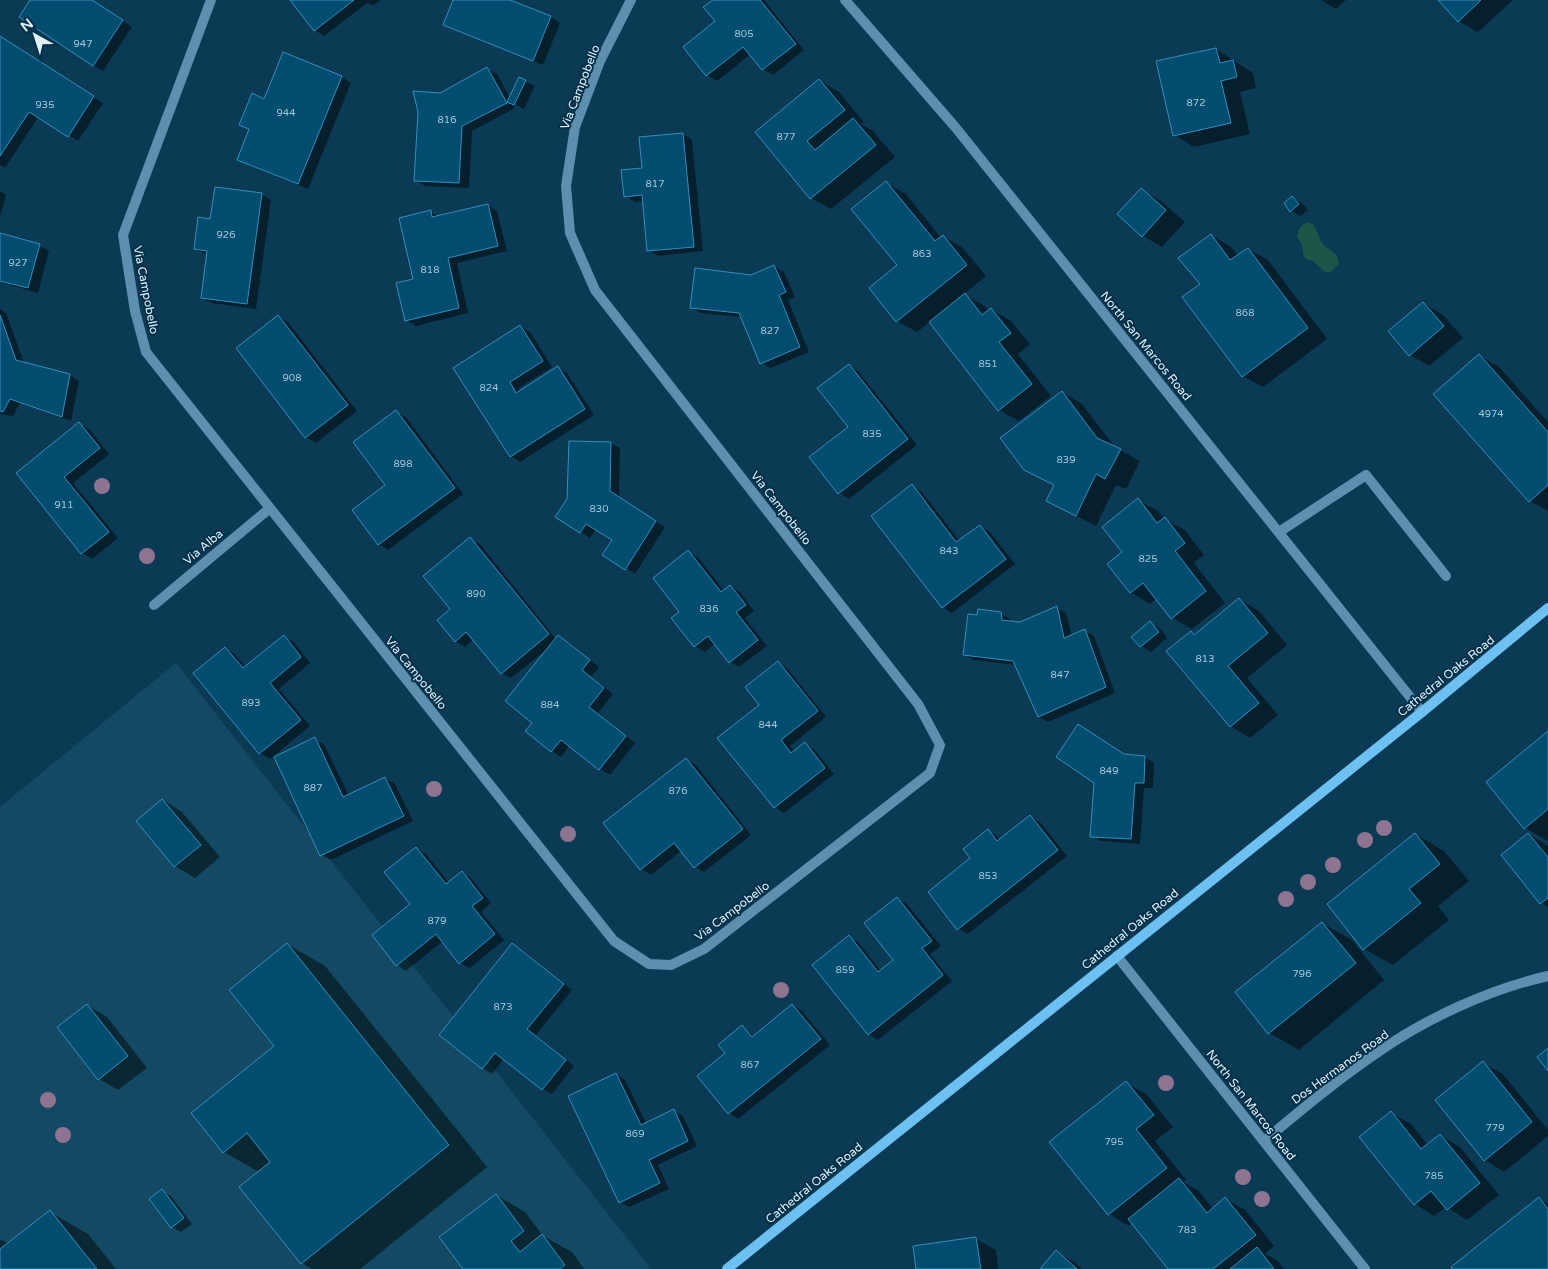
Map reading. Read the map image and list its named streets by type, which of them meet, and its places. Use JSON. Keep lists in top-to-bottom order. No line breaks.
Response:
{"streets":{"main road":["Cathedral Oaks Road"],"street":["Via Campobello","North San Marcos Road","Via Alba","Dos Hermanos Road"]},"crossings":[["Via Campobello","Via Alba"],["North San Marcos Road","Cathedral Oaks Road"],["North San Marcos Road","Dos Hermanos Road"]],"house_numbers":["805","947","872","935","944","816","877","817","926","863","927","818","868","827","851","908","824","4974","835","839","898","911","830","843","825","890","836","813","847","893","884","844","849","887","876","853","879","859","796","873","867","779","869","795","785","783"],"north":"top left"}
